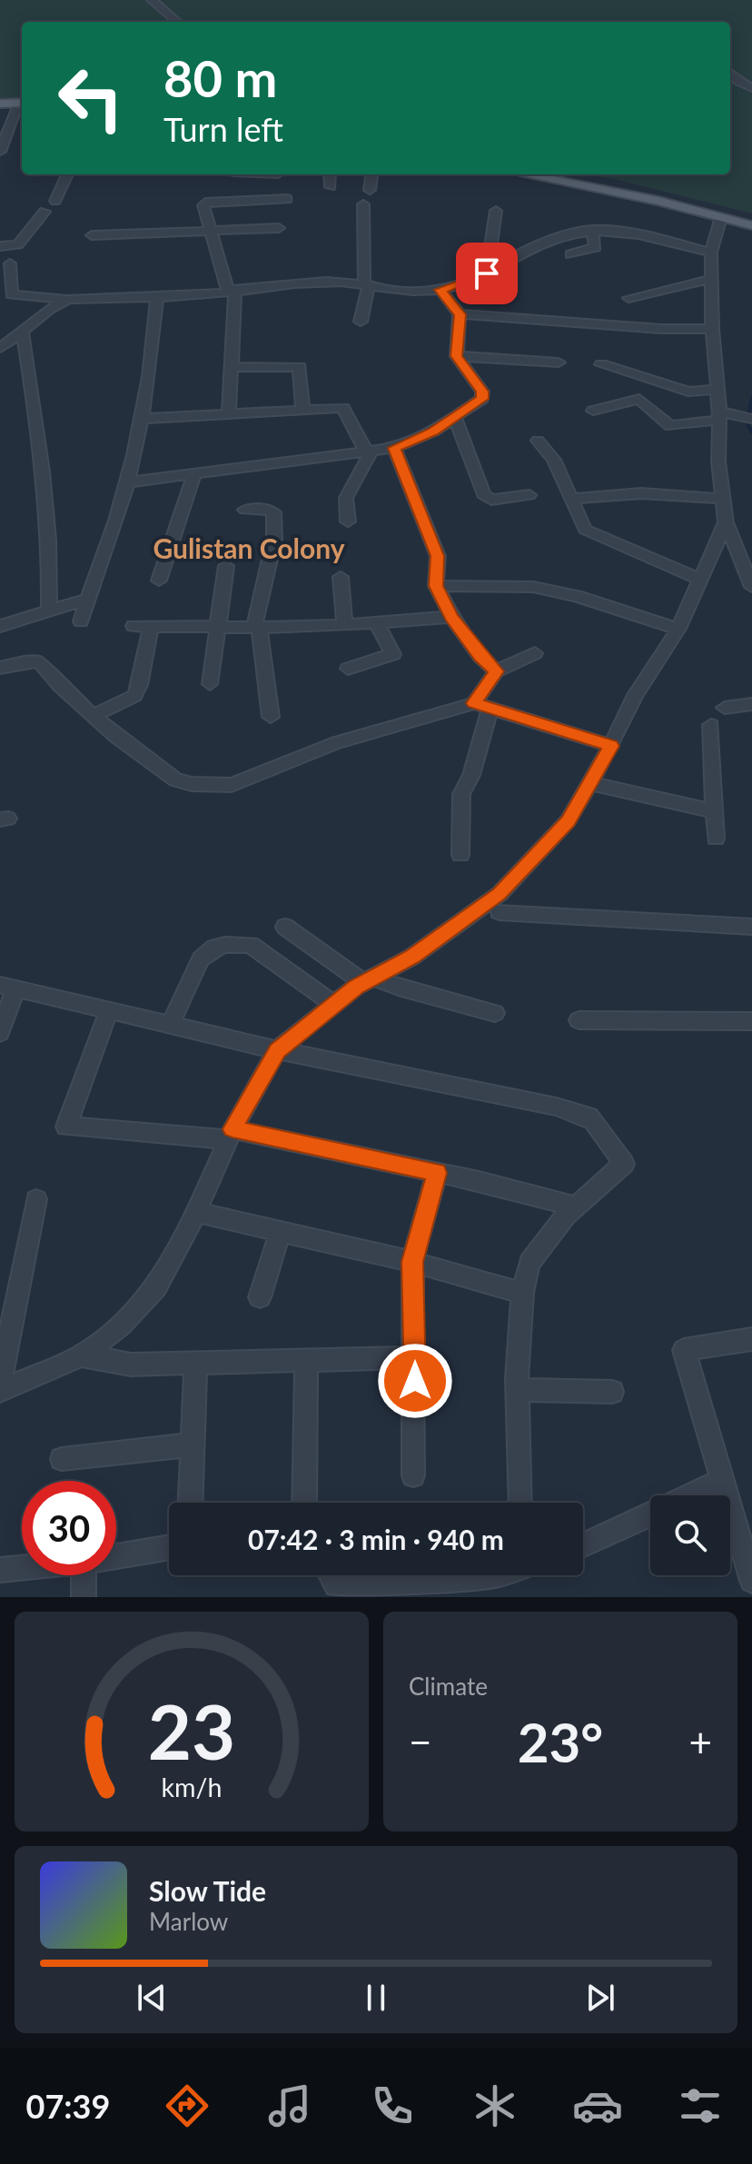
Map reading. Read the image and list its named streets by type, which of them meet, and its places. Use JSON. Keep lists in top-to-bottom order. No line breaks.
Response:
{"districts":["Gulistan Colony"],"page":{"turn":["80 m","Turn left"],"limit":"30","trip":"07:42 · 3 min · 940 m","tile":"Climate","heat":["−","23°","+"],"song":["Slow Tide","Marlow"],"tabs":"07:39","gauge":["23","km/h"]}}
